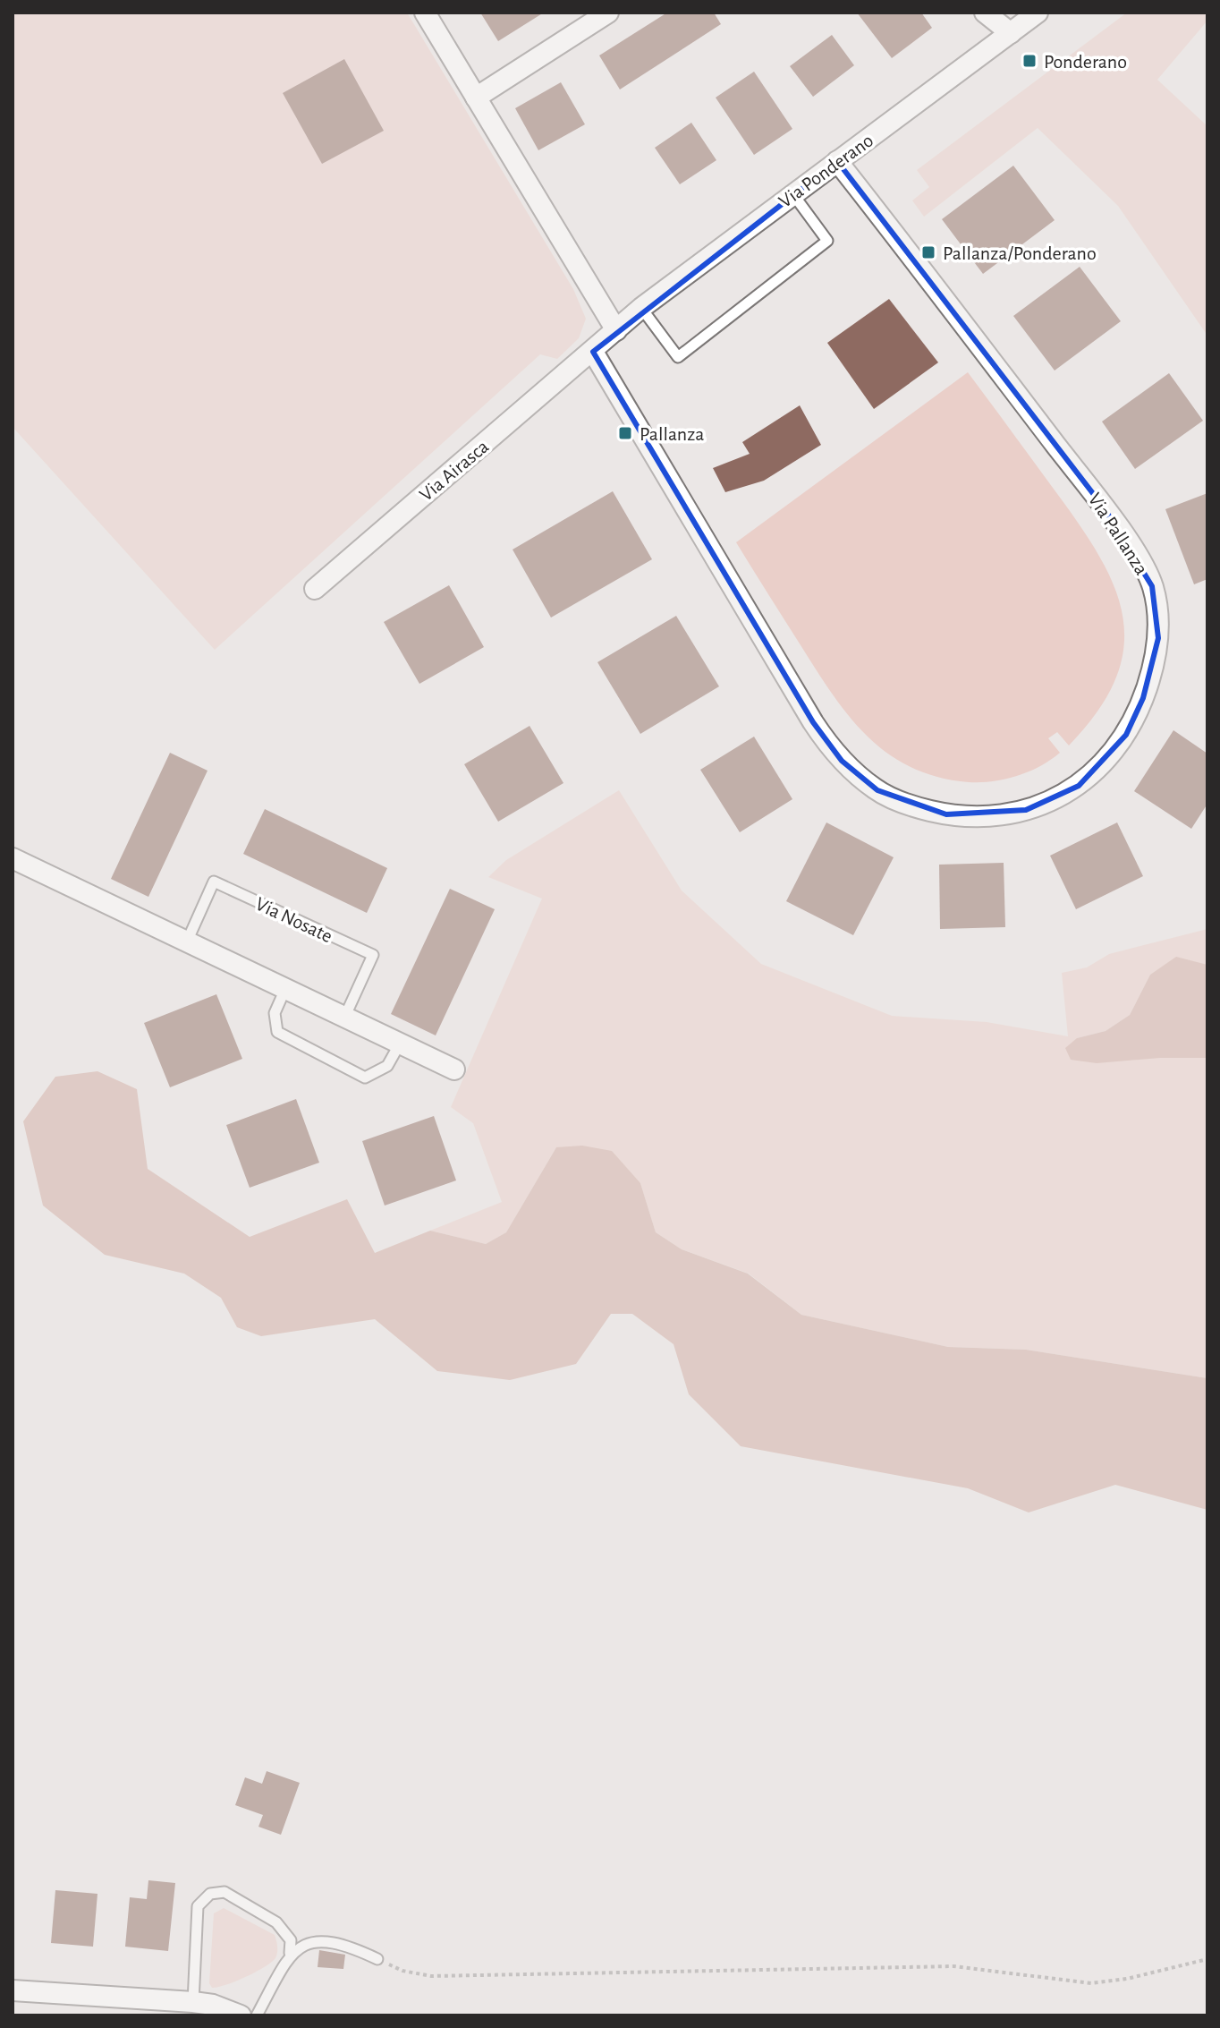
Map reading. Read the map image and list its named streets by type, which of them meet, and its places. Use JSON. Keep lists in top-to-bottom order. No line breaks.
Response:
{"streets":{"street":["Via Ponderano","Via Airasca","Via Pallanza"],"lane":["Via Nosate"]},"crossings":[["Via Ponderano","Via Airasca"],["Via Ponderano","Via Pallanza"],["Via Airasca","Via Pallanza"]],"places":{"transit":["Ponderano","Pallanza/Ponderano","Pallanza"]}}
